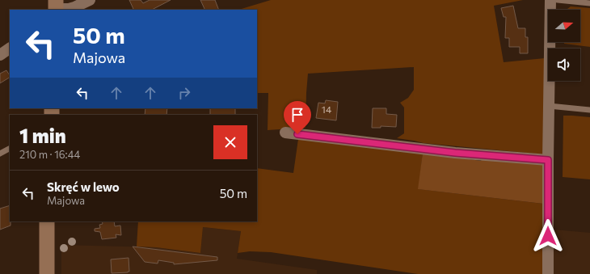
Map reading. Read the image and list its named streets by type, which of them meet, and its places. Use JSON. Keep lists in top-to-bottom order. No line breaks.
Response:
{"house_numbers":["14"],"north":"right","page":{"turn":["50 m","Majowa"],"heading":["1 min","210 m · 16:44"],"list":[{"name":"Skręć w lewo","note":"Majowa","value":"50 m"}]}}
